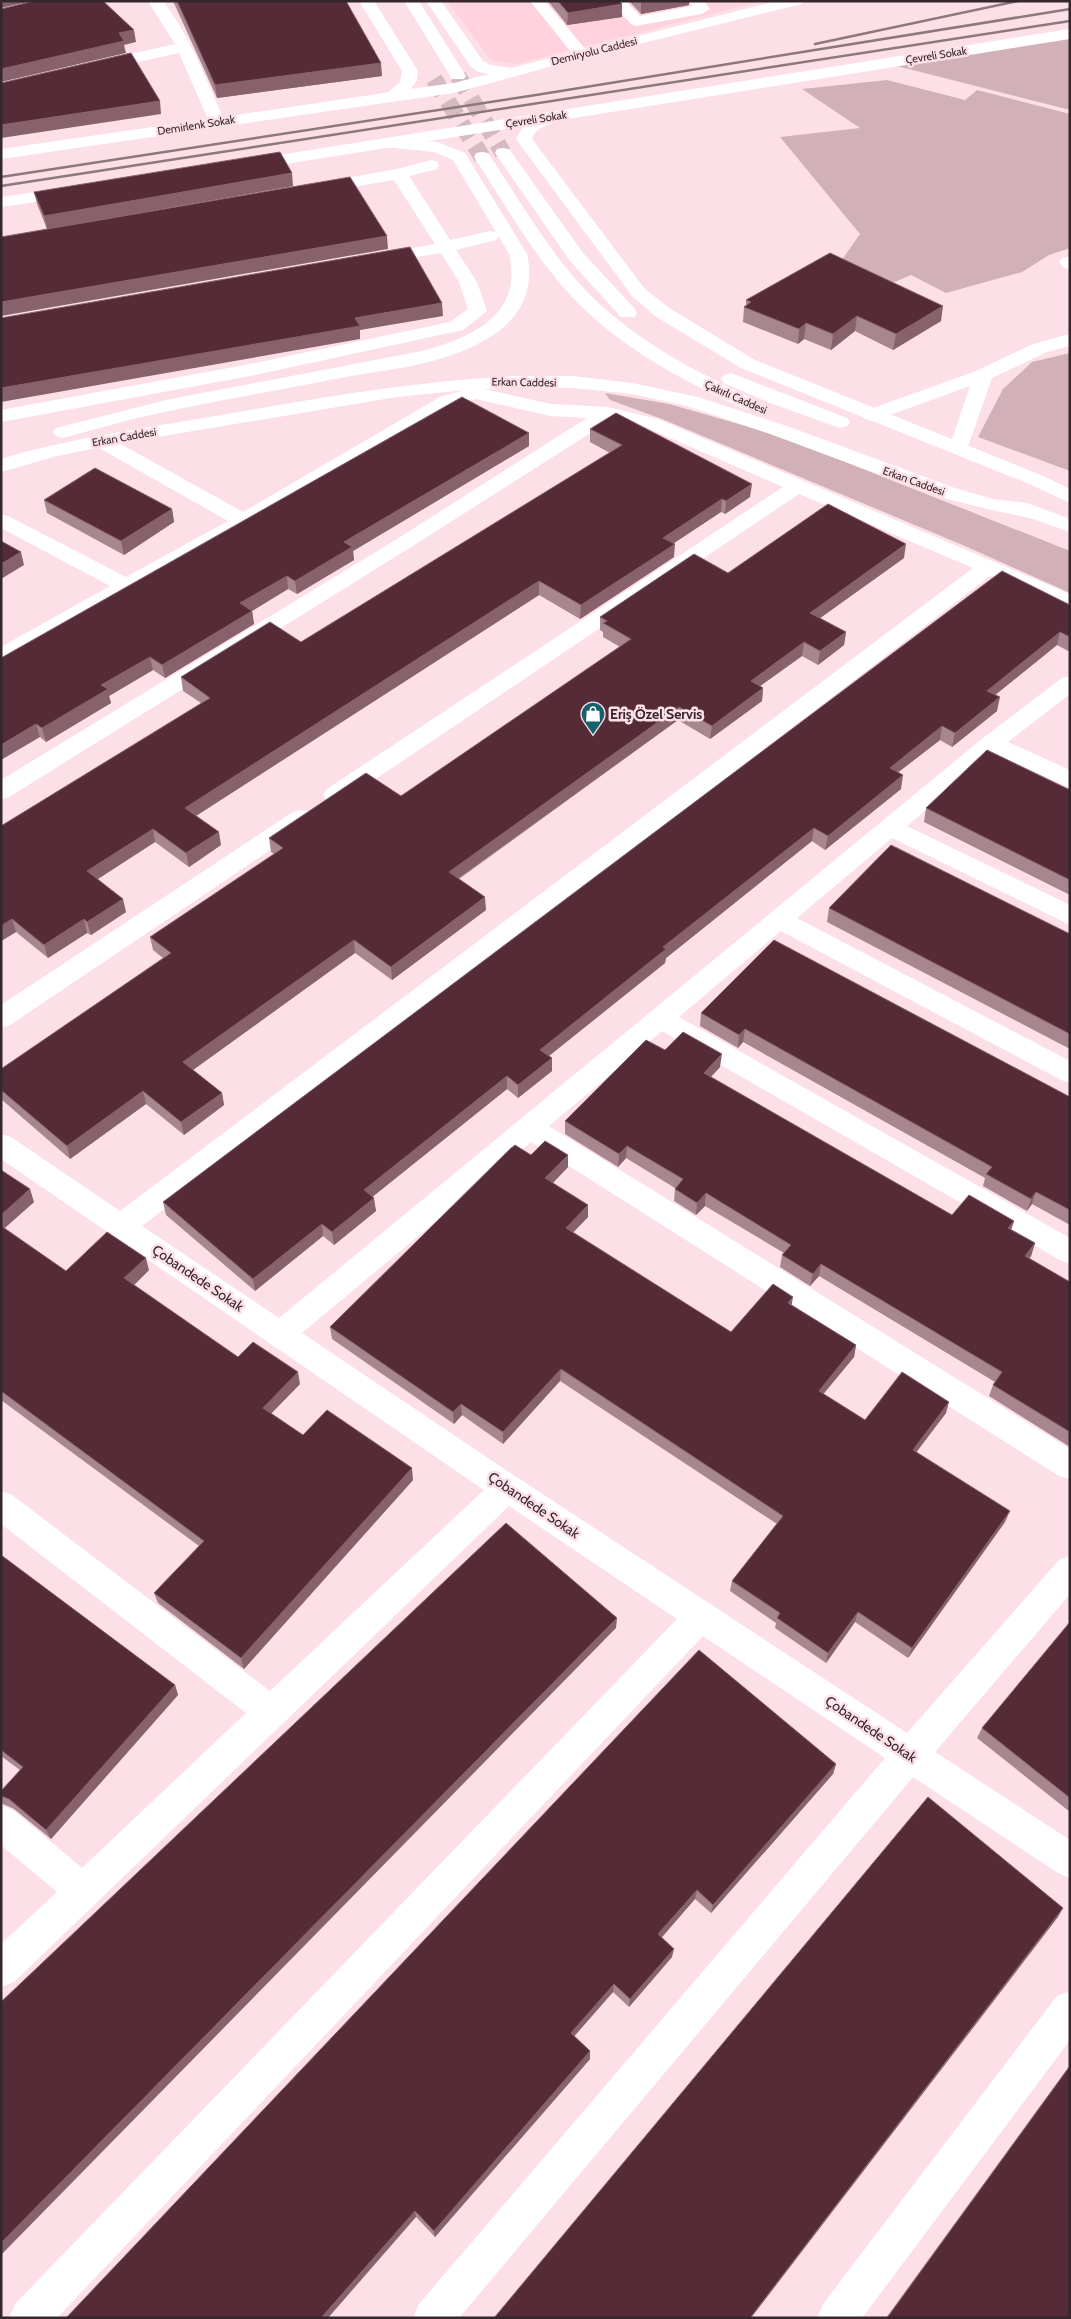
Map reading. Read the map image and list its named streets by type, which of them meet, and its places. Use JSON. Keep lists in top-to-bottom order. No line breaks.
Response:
{"streets":{"street":["Demiryolu Caddesi","Çevreli Sokak","Demirlenk Sokak","Erkan Caddesi","Çakırlı Caddesi","Çobandede Sokak"]},"crossings":[["Demiryolu Caddesi","Demirlenk Sokak"],["Erkan Caddesi","Çakırlı Caddesi"]],"places":{"shop":["Eriş Özel Servis"]}}
